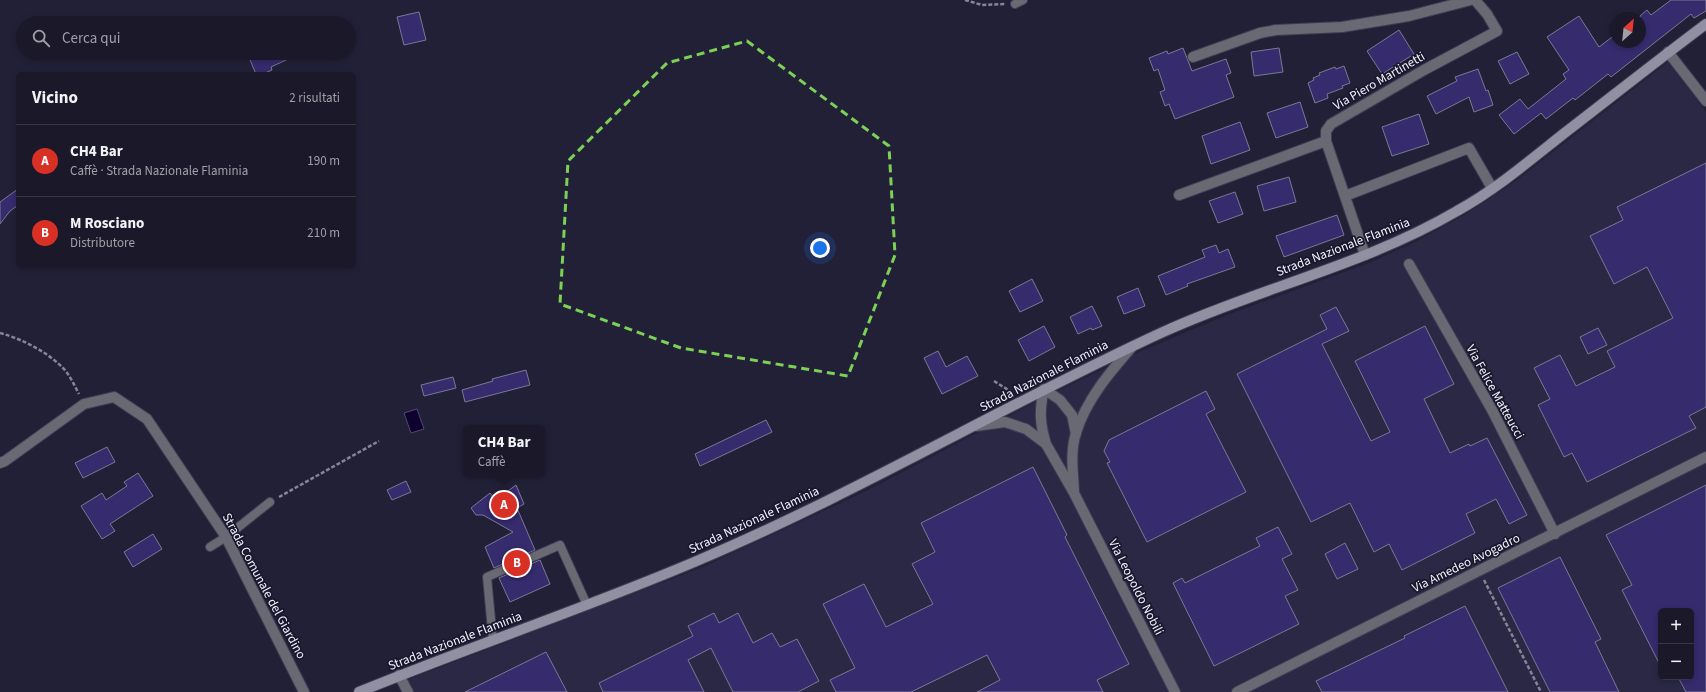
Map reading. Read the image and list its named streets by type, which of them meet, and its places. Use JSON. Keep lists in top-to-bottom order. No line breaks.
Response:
{"streets":{"main road":["Strada Nazionale Flaminia"],"street":["Via Piero Martinetti","Via Felice Matteucci","Via Amedeo Avogadro","Strada Comunale del Giardino","Via Leopoldo Nobili"]},"crossings":[["Strada Nazionale Flaminia","Via Leopoldo Nobili"],["Via Felice Matteucci","Via Amedeo Avogadro"]],"north":"top right","page":{"search":"Cerca qui","heading":["Vicino","2 risultati"],"list":[{"mark":"A","name":"CH4 Bar","note":"Caffè · Strada Nazionale Flaminia","value":"190 m"},{"mark":"B","name":"M Rosciano","note":"Distributore","value":"210 m"}],"popup":["CH4 Bar","Caffè"],"pins":["A","B"],"map_buttons":["+","−"]}}
